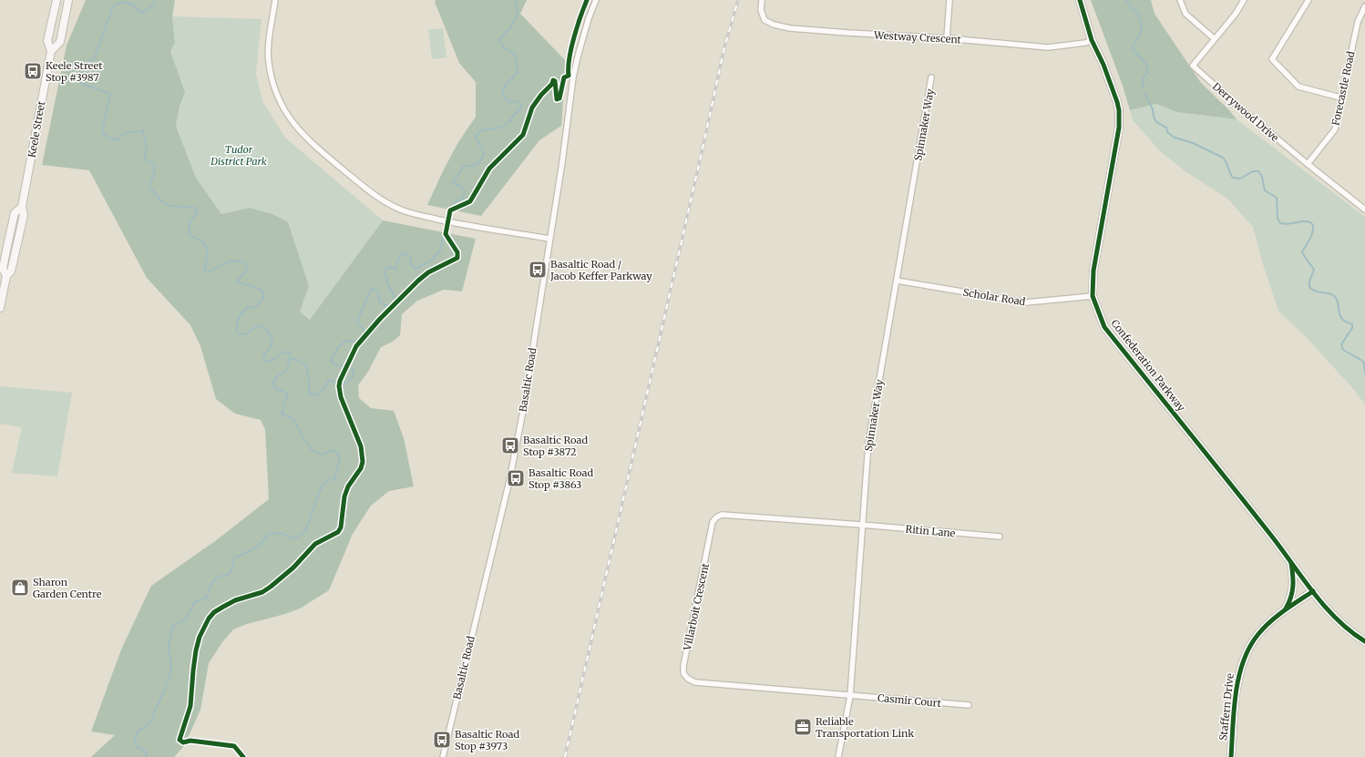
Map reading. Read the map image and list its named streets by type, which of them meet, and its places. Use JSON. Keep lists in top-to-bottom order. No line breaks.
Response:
{"streets":{"street":["Westway Crescent","Forecastle Road","Derrywood Drive","Spinnaker Way","Keele Street","Scholar Road","Confederation Parkway","Basaltic Road","Ritin Lane","Villarboit Crescent","Casmir Court","Staffern Drive"]},"crossings":[["Westway Crescent","Confederation Parkway"],["Forecastle Road","Derrywood Drive"],["Spinnaker Way","Scholar Road"],["Spinnaker Way","Ritin Lane"],["Spinnaker Way","Villarboit Crescent"],["Spinnaker Way","Casmir Court"],["Scholar Road","Confederation Parkway"],["Confederation Parkway","Staffern Drive"],["Ritin Lane","Villarboit Crescent"],["Villarboit Crescent","Casmir Court"]],"parks":["Tudor District Park"],"places":{"bus stop":["Keele Street Stop #3987","Basaltic Road / Jacob Keffer Parkway","Basaltic Road Stop #3872","Basaltic Road Stop #3863","Basaltic Road Stop #3973"],"shop":["Sharon Garden Centre"],"office":["Reliable Transportation Link"]}}
